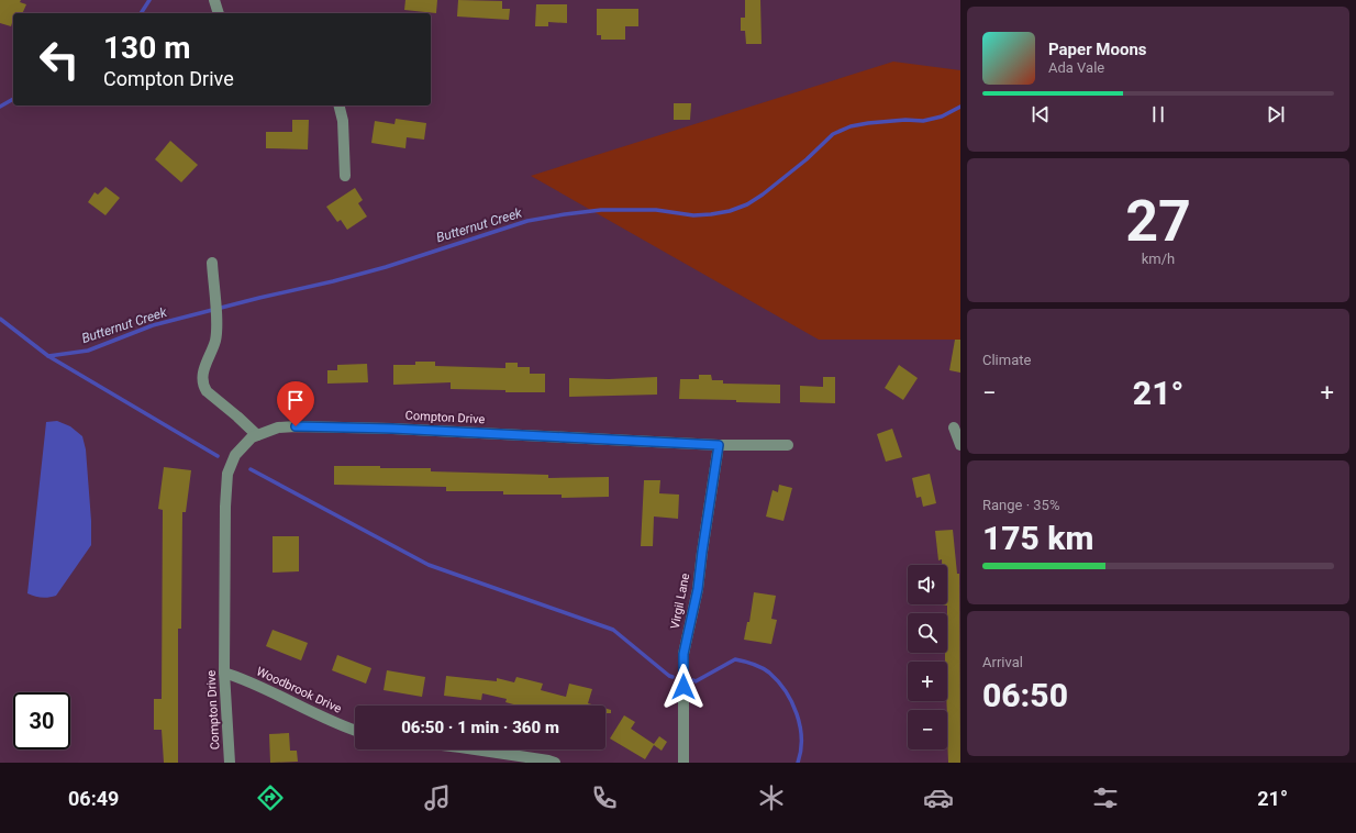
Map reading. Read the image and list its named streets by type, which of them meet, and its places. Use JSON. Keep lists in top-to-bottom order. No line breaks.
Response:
{"streets":{"street":["Compton Drive","Virgil Lane","Woodbrook Drive"]},"crossings":[["Compton Drive","Virgil Lane"],["Compton Drive","Woodbrook Drive"]],"water":["Butternut Creek"],"page":{"turn":["130 m","Compton Drive"],"song":["Paper Moons","Ada Vale"],"tile":[["27","km/h"],"Climate",["Range · 35%","175 km"],["Arrival","06:50"]],"heat":["−","21°","+"],"map_buttons":["+","−"],"limit":"30","trip":"06:50 · 1 min · 360 m","tabs":["06:49","21°"]}}
